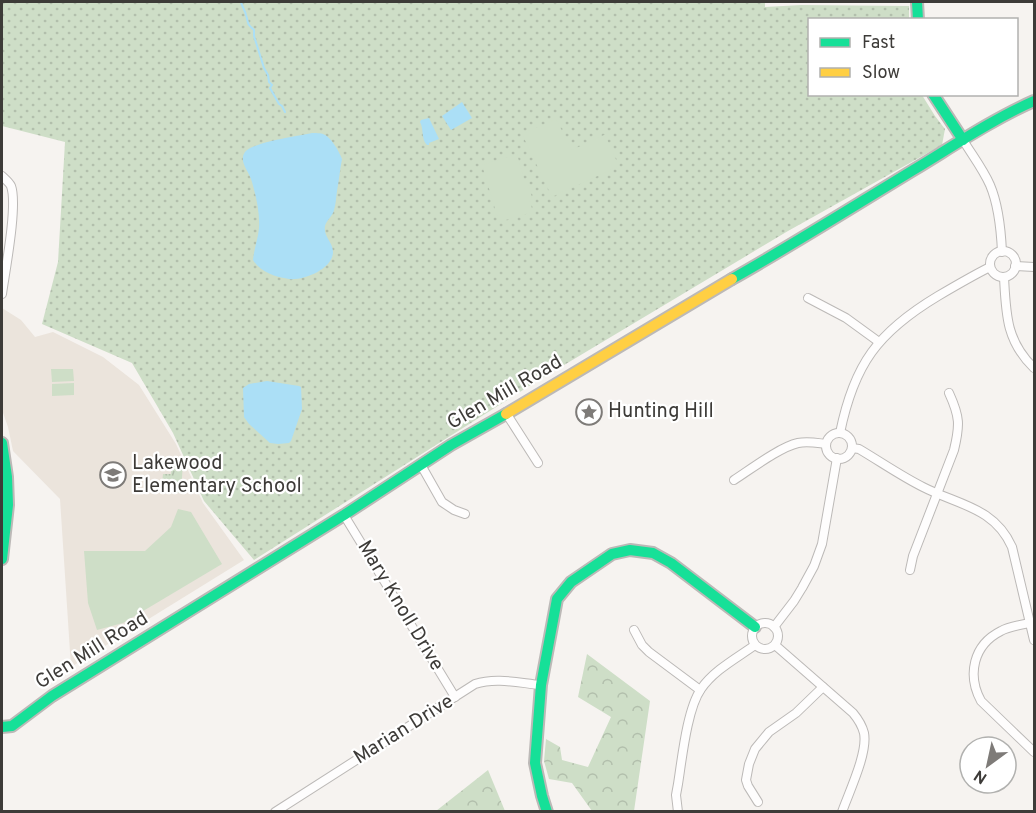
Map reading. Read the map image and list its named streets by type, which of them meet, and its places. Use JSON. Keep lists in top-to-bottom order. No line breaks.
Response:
{"streets":{"main road":["Glen Mill Road"],"street":["Mary Knoll Drive","Marian Drive"]},"crossings":[["Glen Mill Road","Mary Knoll Drive"],["Mary Knoll Drive","Marian Drive"]],"places":{"place":["Hunting Hill"],"school or university":["Lakewood Elementary School"]},"legend":["Fast","Slow"],"north":"bottom left"}
